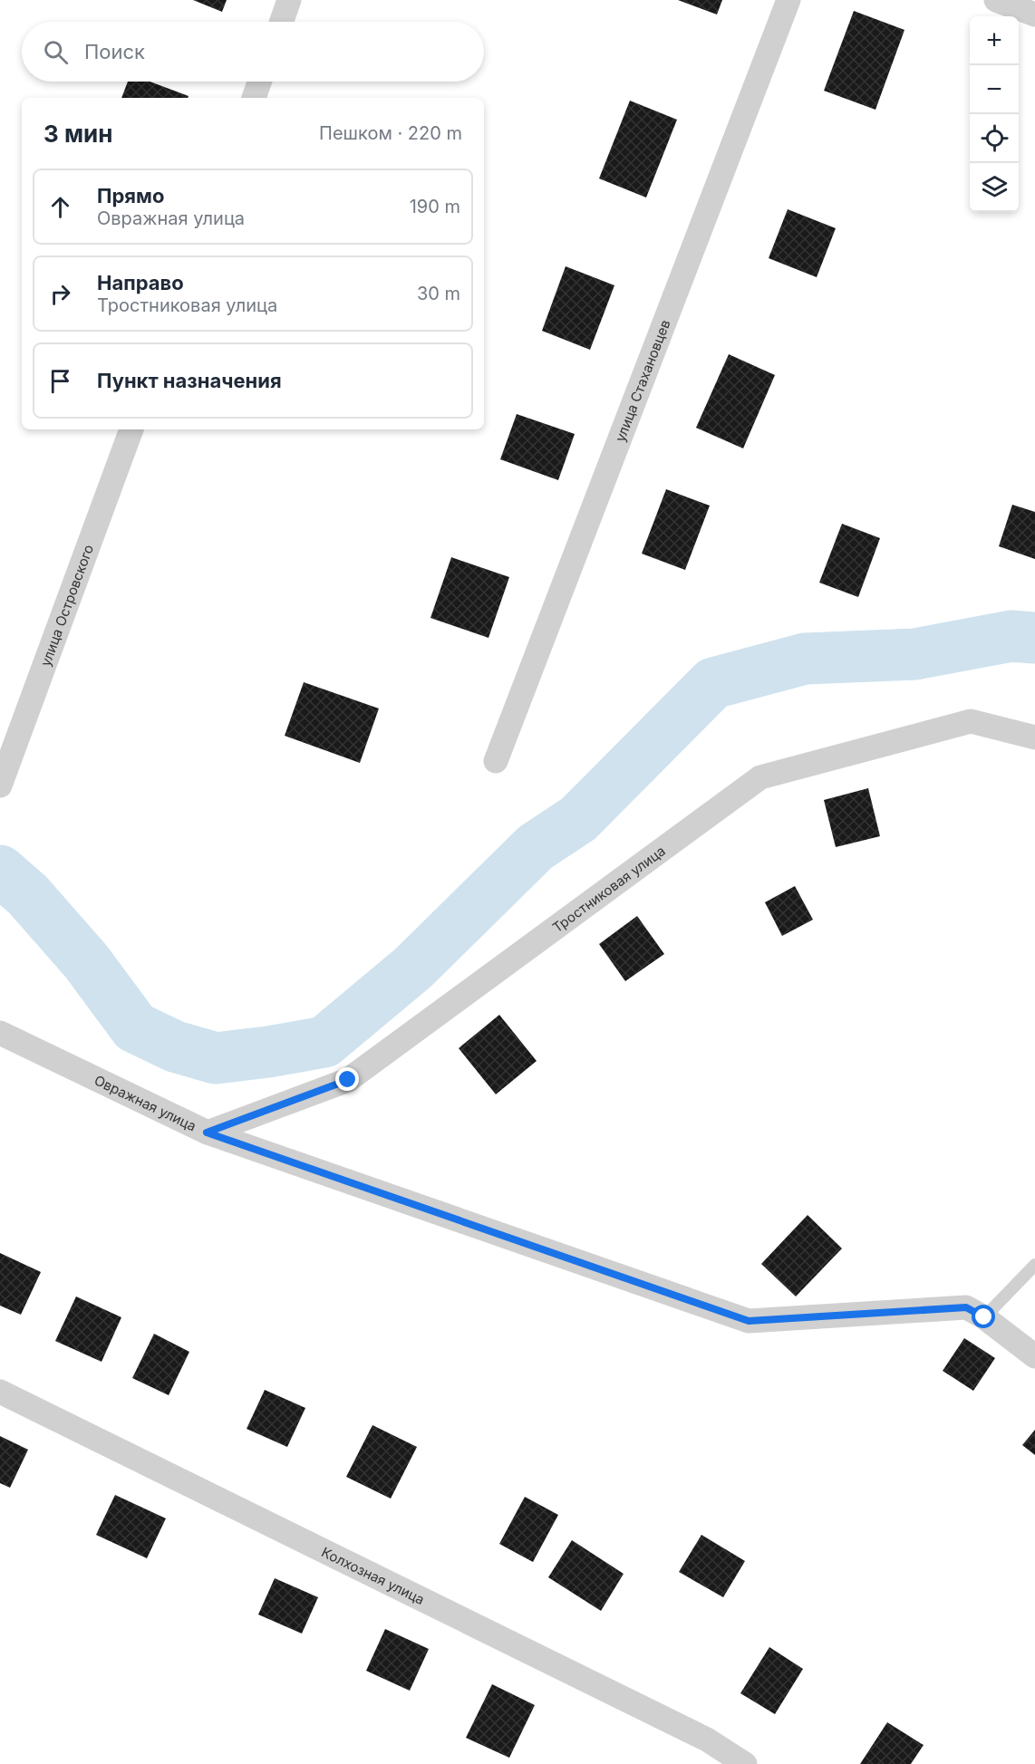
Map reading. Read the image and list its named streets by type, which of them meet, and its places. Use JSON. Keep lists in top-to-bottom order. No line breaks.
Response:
{"streets":{"street":["улица Стахановцев","улица Островского","Тростниковая улица","Овражная улица","Колхозная улица"]},"crossings":[["Тростниковая улица","Овражная улица"]],"page":{"map_buttons":["+","−"],"search":"Поиск","heading":["3 мин","Пешком · 220 m"],"list":[["Прямо","Овражная улица","190 m"],["Направо","Тростниковая улица","30 m"],"Пункт назначения"]}}
